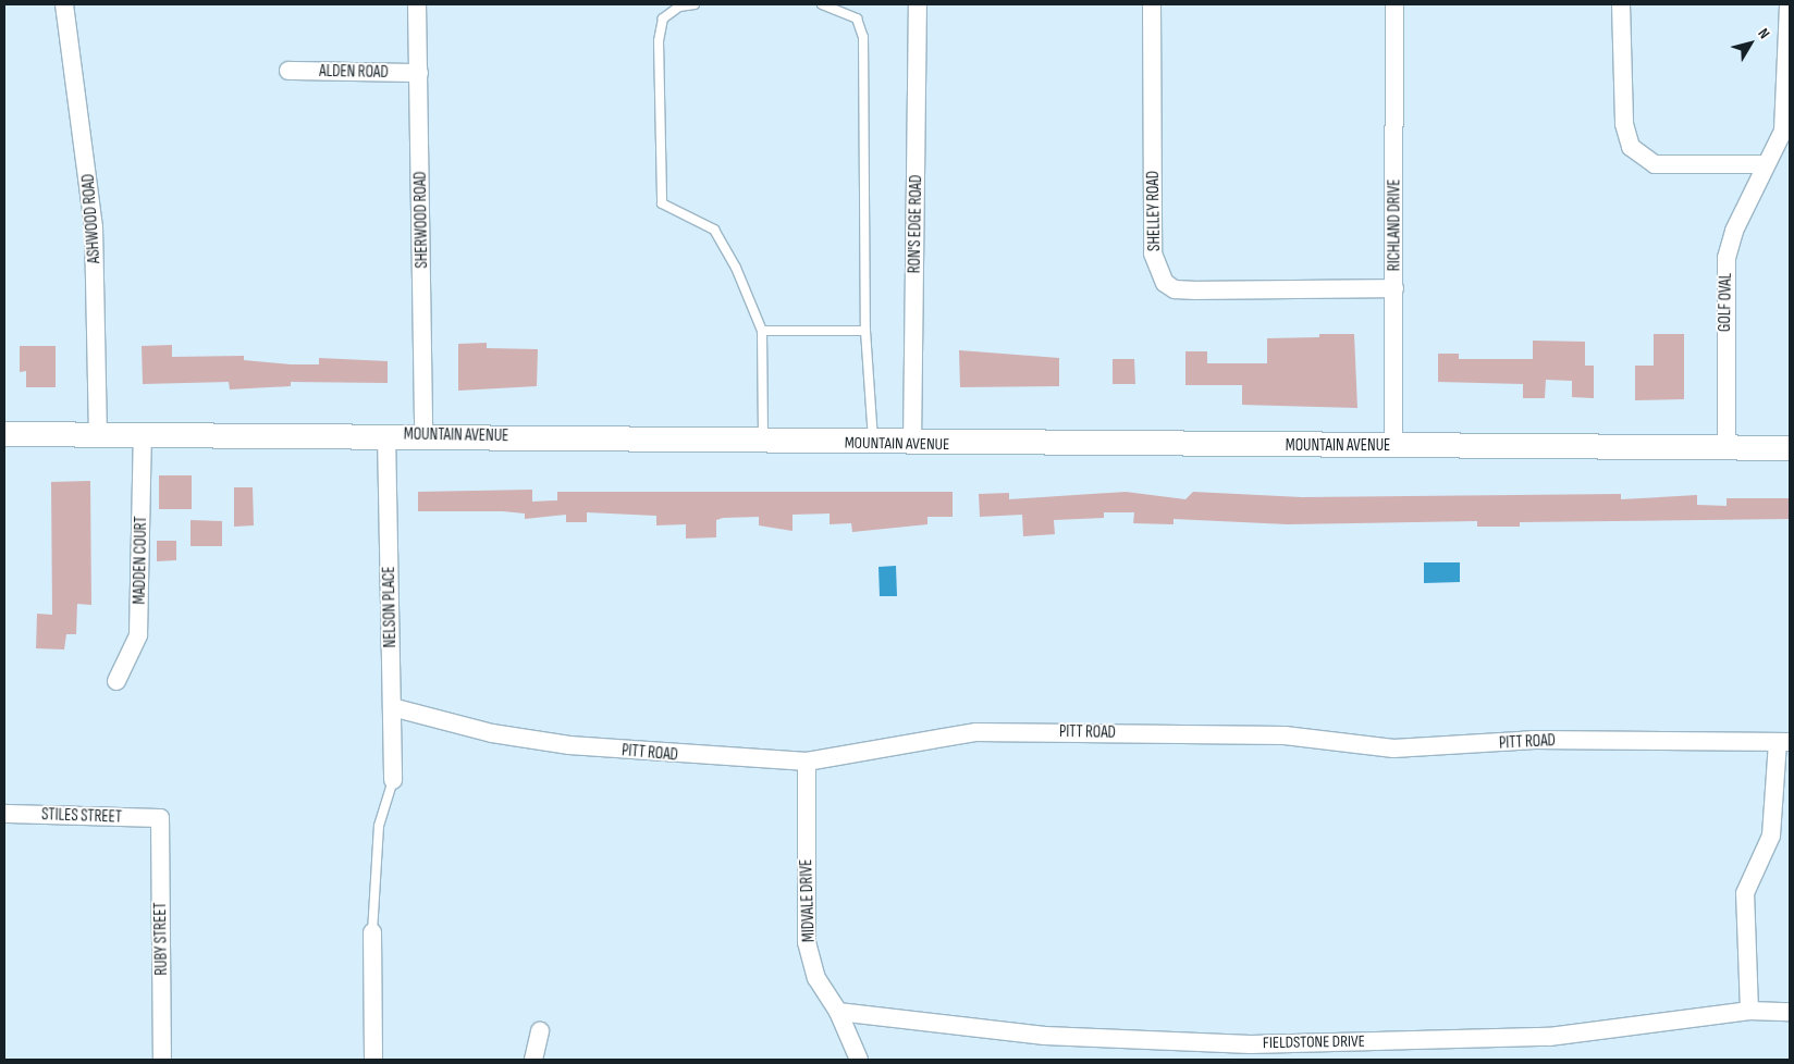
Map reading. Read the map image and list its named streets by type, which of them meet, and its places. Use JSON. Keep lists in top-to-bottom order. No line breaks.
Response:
{"streets":{"street":["ALDEN ROAD","SHELLEY ROAD","ASHWOOD ROAD","SHERWOOD ROAD","RON'S EDGE ROAD","RICHLAND DRIVE","GOLF OVAL","MOUNTAIN AVENUE","MADDEN COURT","NELSON PLACE","PITT ROAD","STILES STREET","MIDVALE DRIVE","RUBY STREET","FIELDSTONE DRIVE"]},"crossings":[["ALDEN ROAD","SHERWOOD ROAD"],["SHELLEY ROAD","RICHLAND DRIVE"],["ASHWOOD ROAD","MOUNTAIN AVENUE"],["SHERWOOD ROAD","MOUNTAIN AVENUE"],["RON'S EDGE ROAD","MOUNTAIN AVENUE"],["RICHLAND DRIVE","MOUNTAIN AVENUE"],["GOLF OVAL","MOUNTAIN AVENUE"],["MOUNTAIN AVENUE","MADDEN COURT"],["MOUNTAIN AVENUE","NELSON PLACE"],["NELSON PLACE","PITT ROAD"],["PITT ROAD","MIDVALE DRIVE"],["STILES STREET","RUBY STREET"],["MIDVALE DRIVE","FIELDSTONE DRIVE"]],"north":"top right"}
